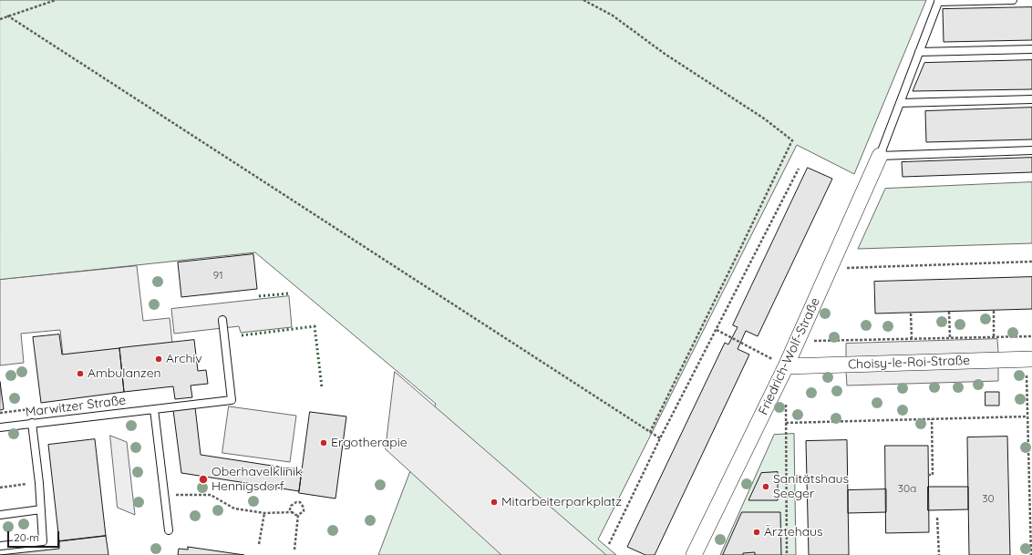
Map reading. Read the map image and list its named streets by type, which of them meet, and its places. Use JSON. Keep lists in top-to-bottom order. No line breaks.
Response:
{"streets":{"street":["Friedrich-Wolf-Straße","Choisy-le-Roi-Straße"],"lane":["Marwitzer Straße"]},"crossings":[["Friedrich-Wolf-Straße","Choisy-le-Roi-Straße"]],"places":["Archiv","Ambulanzen","Ergotherapie","Oberhavelklinik Hennigsdorf","Sanitätshaus Seeger","Mitarbeiterparkplatz","Ärztehaus"],"house_numbers":["91","30a","30"],"scale_bar":"20 m"}
